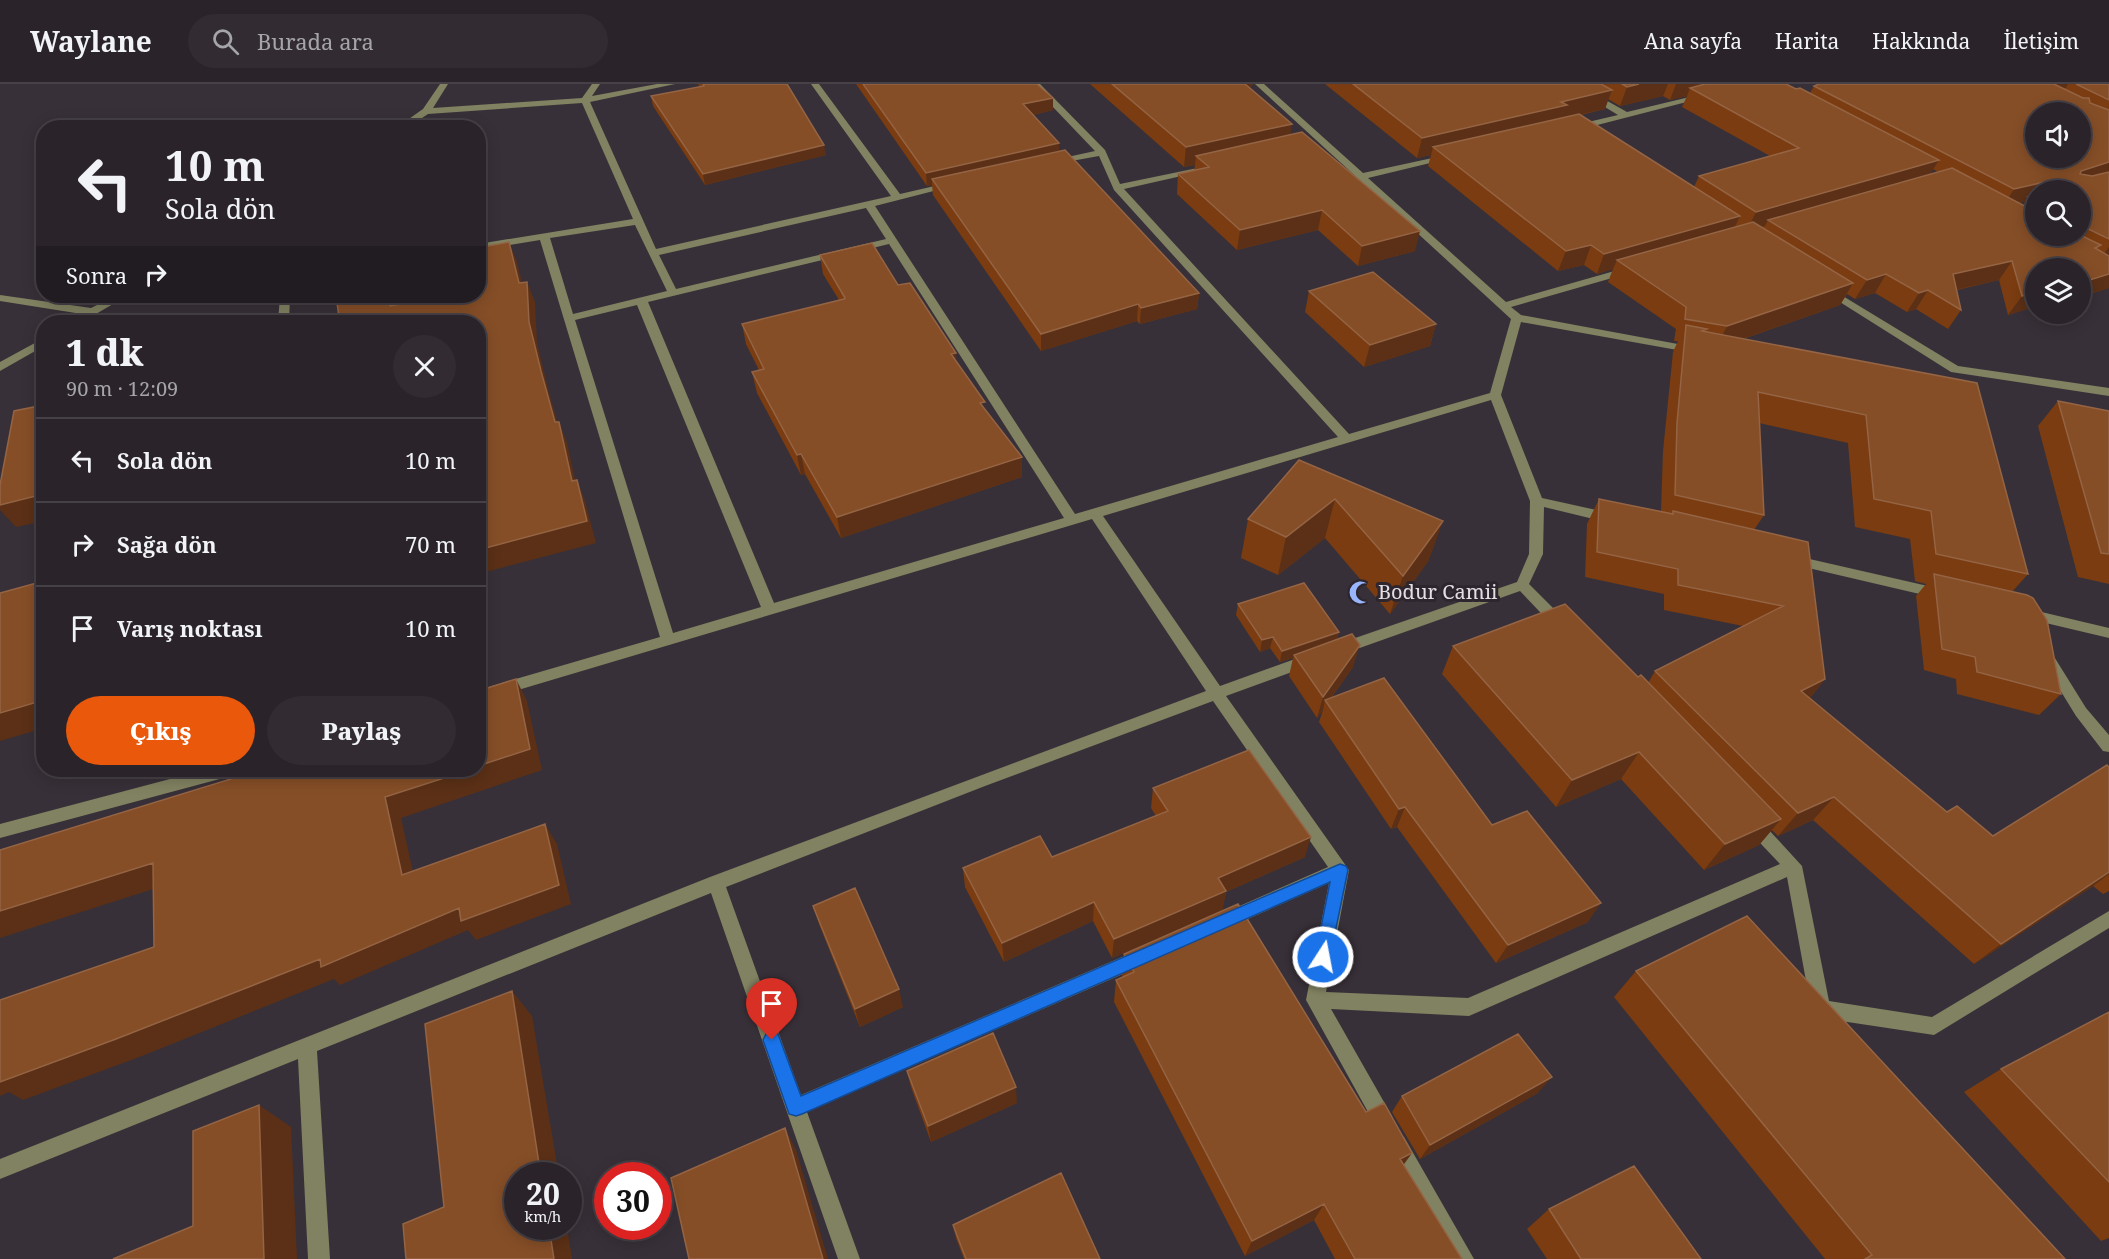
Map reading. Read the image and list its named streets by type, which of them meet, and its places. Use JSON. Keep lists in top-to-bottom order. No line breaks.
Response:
{"places":{"mosque":["Bodur Camii"]},"page":{"header":"Waylane","search":"Burada ara","nav":["Ana sayfa","Harita","Hakkında","İletişim"],"turn":["10 m","Sola dön"],"then":"Sonra","heading":["1 dk","90 m · 12:09"],"list":[{"name":"Sola dön","value":"10 m"},{"name":"Sağa dön","value":"70 m"},{"name":"Varış noktası","value":"10 m"}],"buttons":["Çıkış","Paylaş"],"speed":"20 km/h","limit":"30"}}
